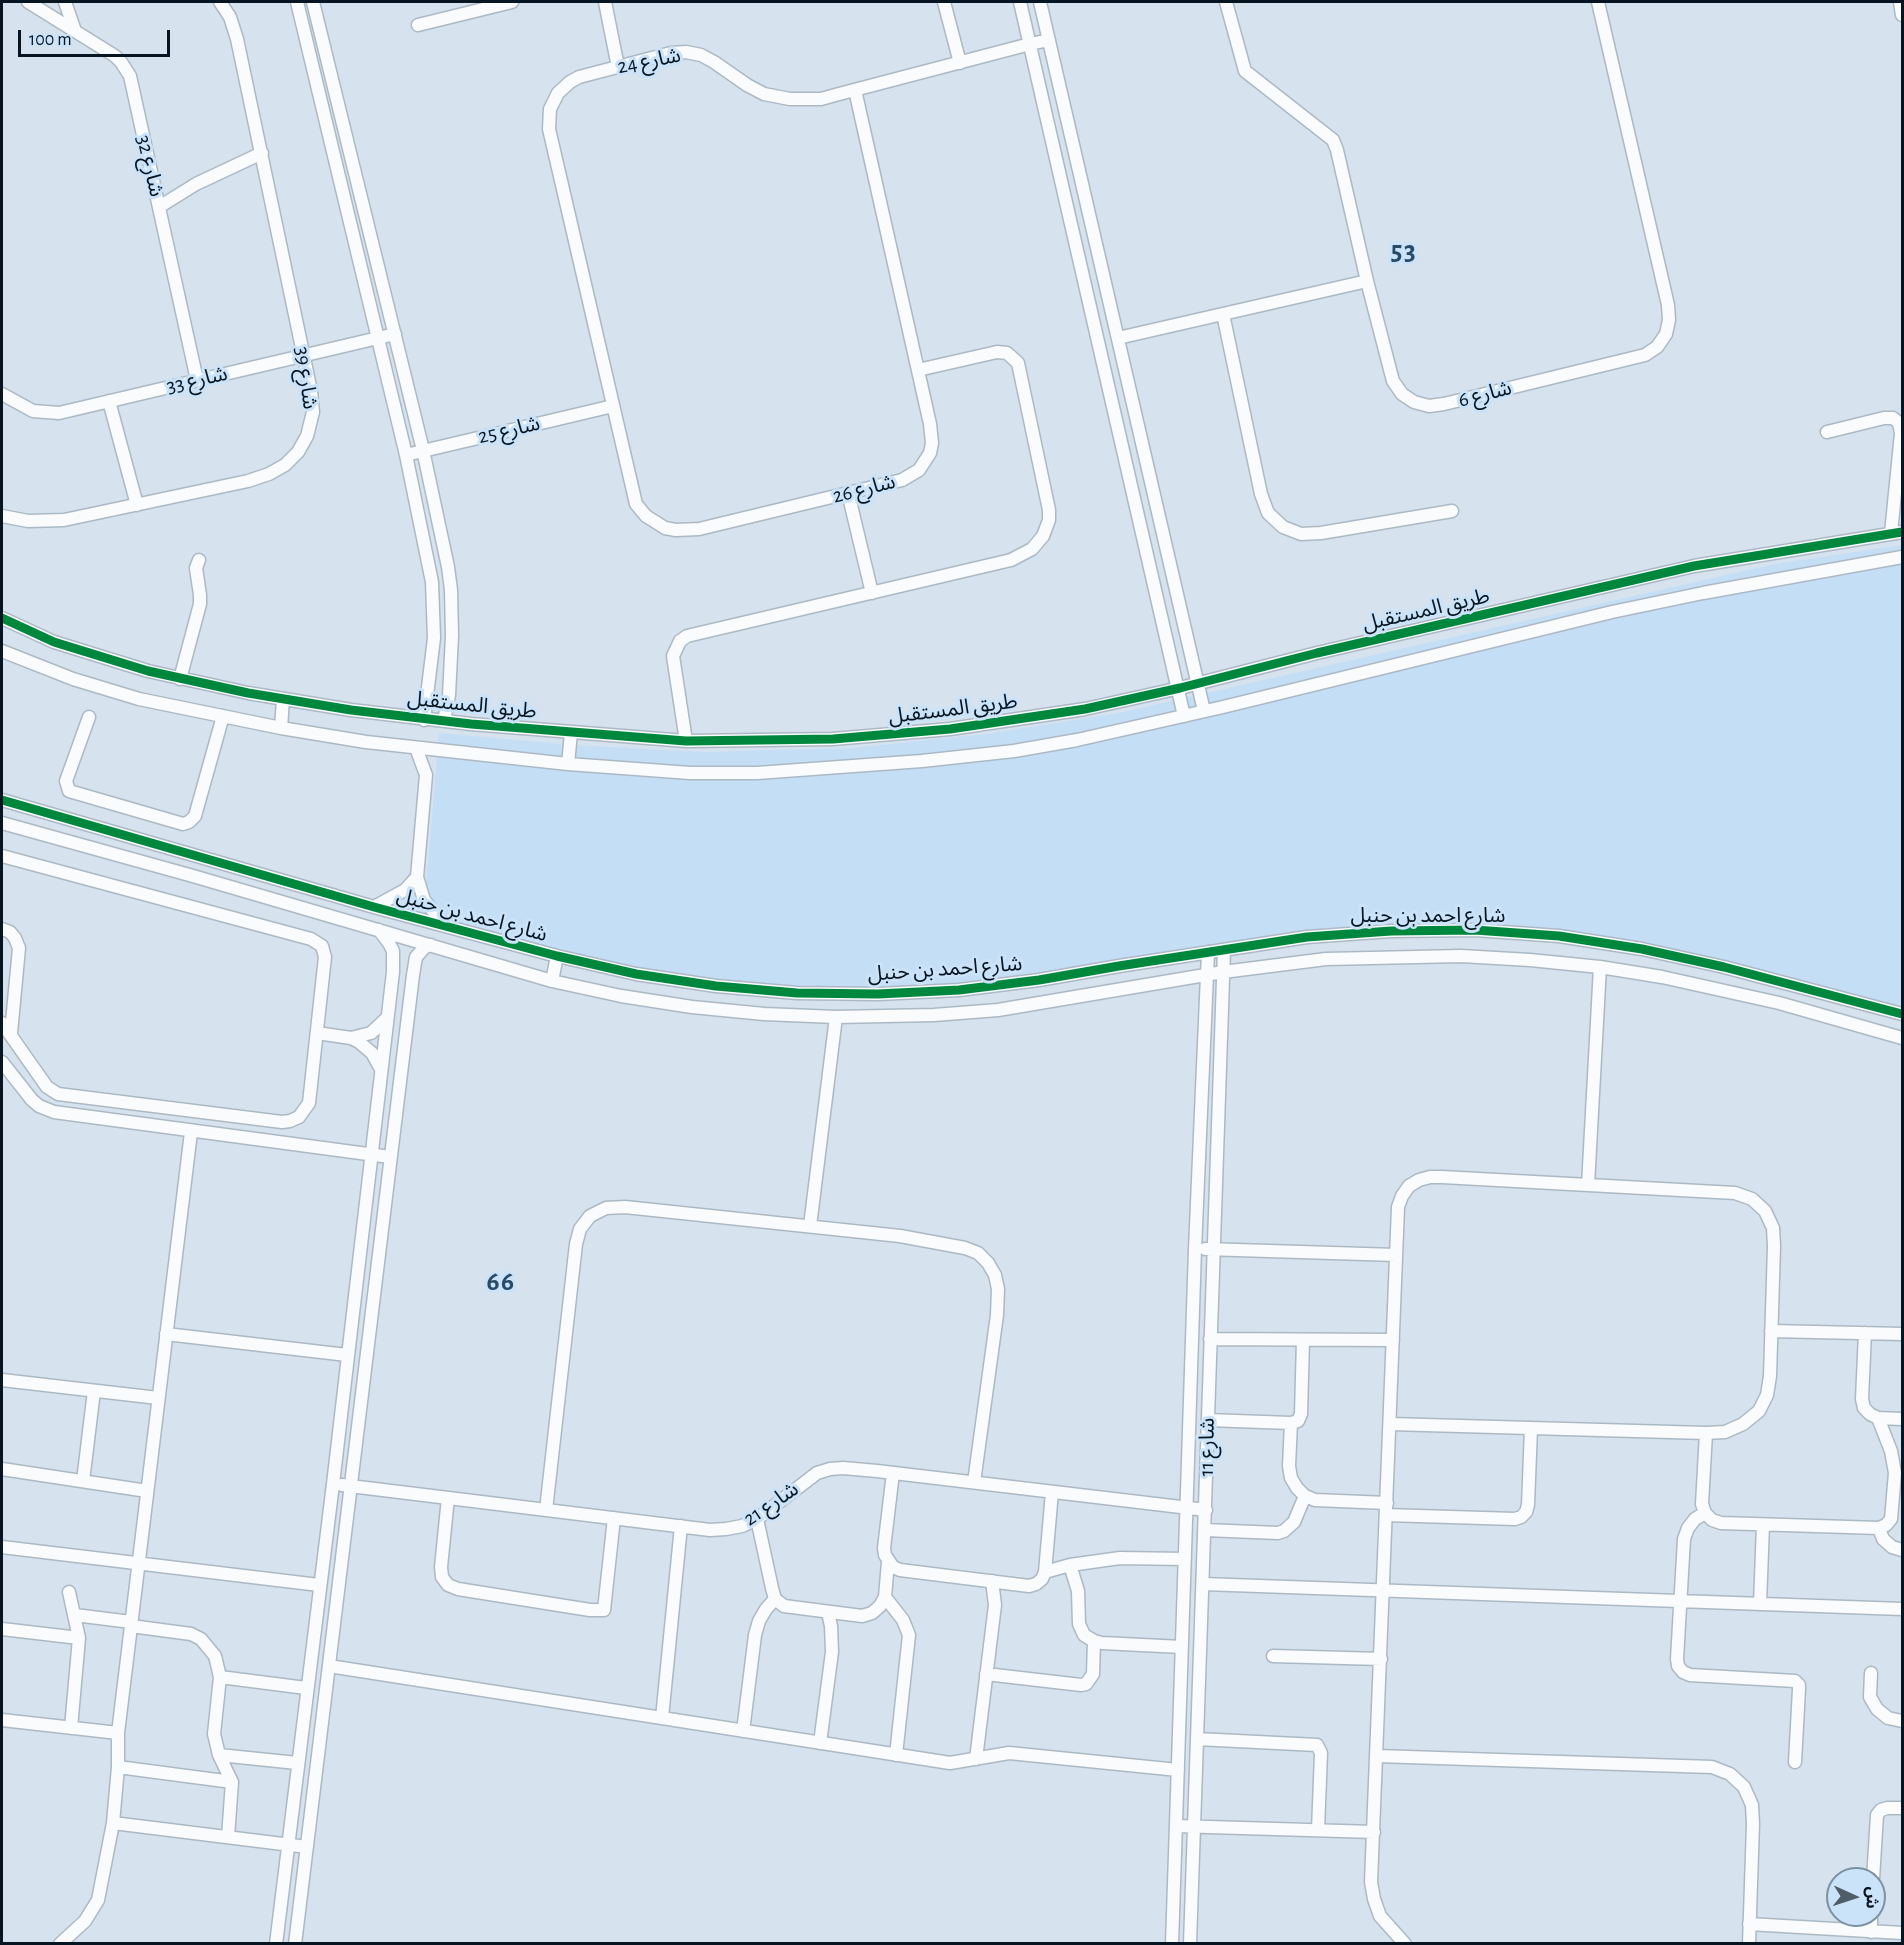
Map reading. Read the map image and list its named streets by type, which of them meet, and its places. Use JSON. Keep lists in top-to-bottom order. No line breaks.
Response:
{"streets":{"street":["شارع 24","شارع 32","شارع 39","شارع 33","شارع 6","شارع 25","شارع 26","طريق المستقبل","شارع احمد بن حنبل","شارع 11","شارع 21"]},"crossings":[["شارع 24","شارع 25"],["شارع 24","شارع 26"],["شارع 32","شارع 33"],["شارع 39","شارع 33"],["شارع 25","شارع 26"],["شارع احمد بن حنبل","شارع 11"],["شارع 11","شارع 21"]],"districts":["53","66"],"scale_bar":"100 m","north":"right"}
